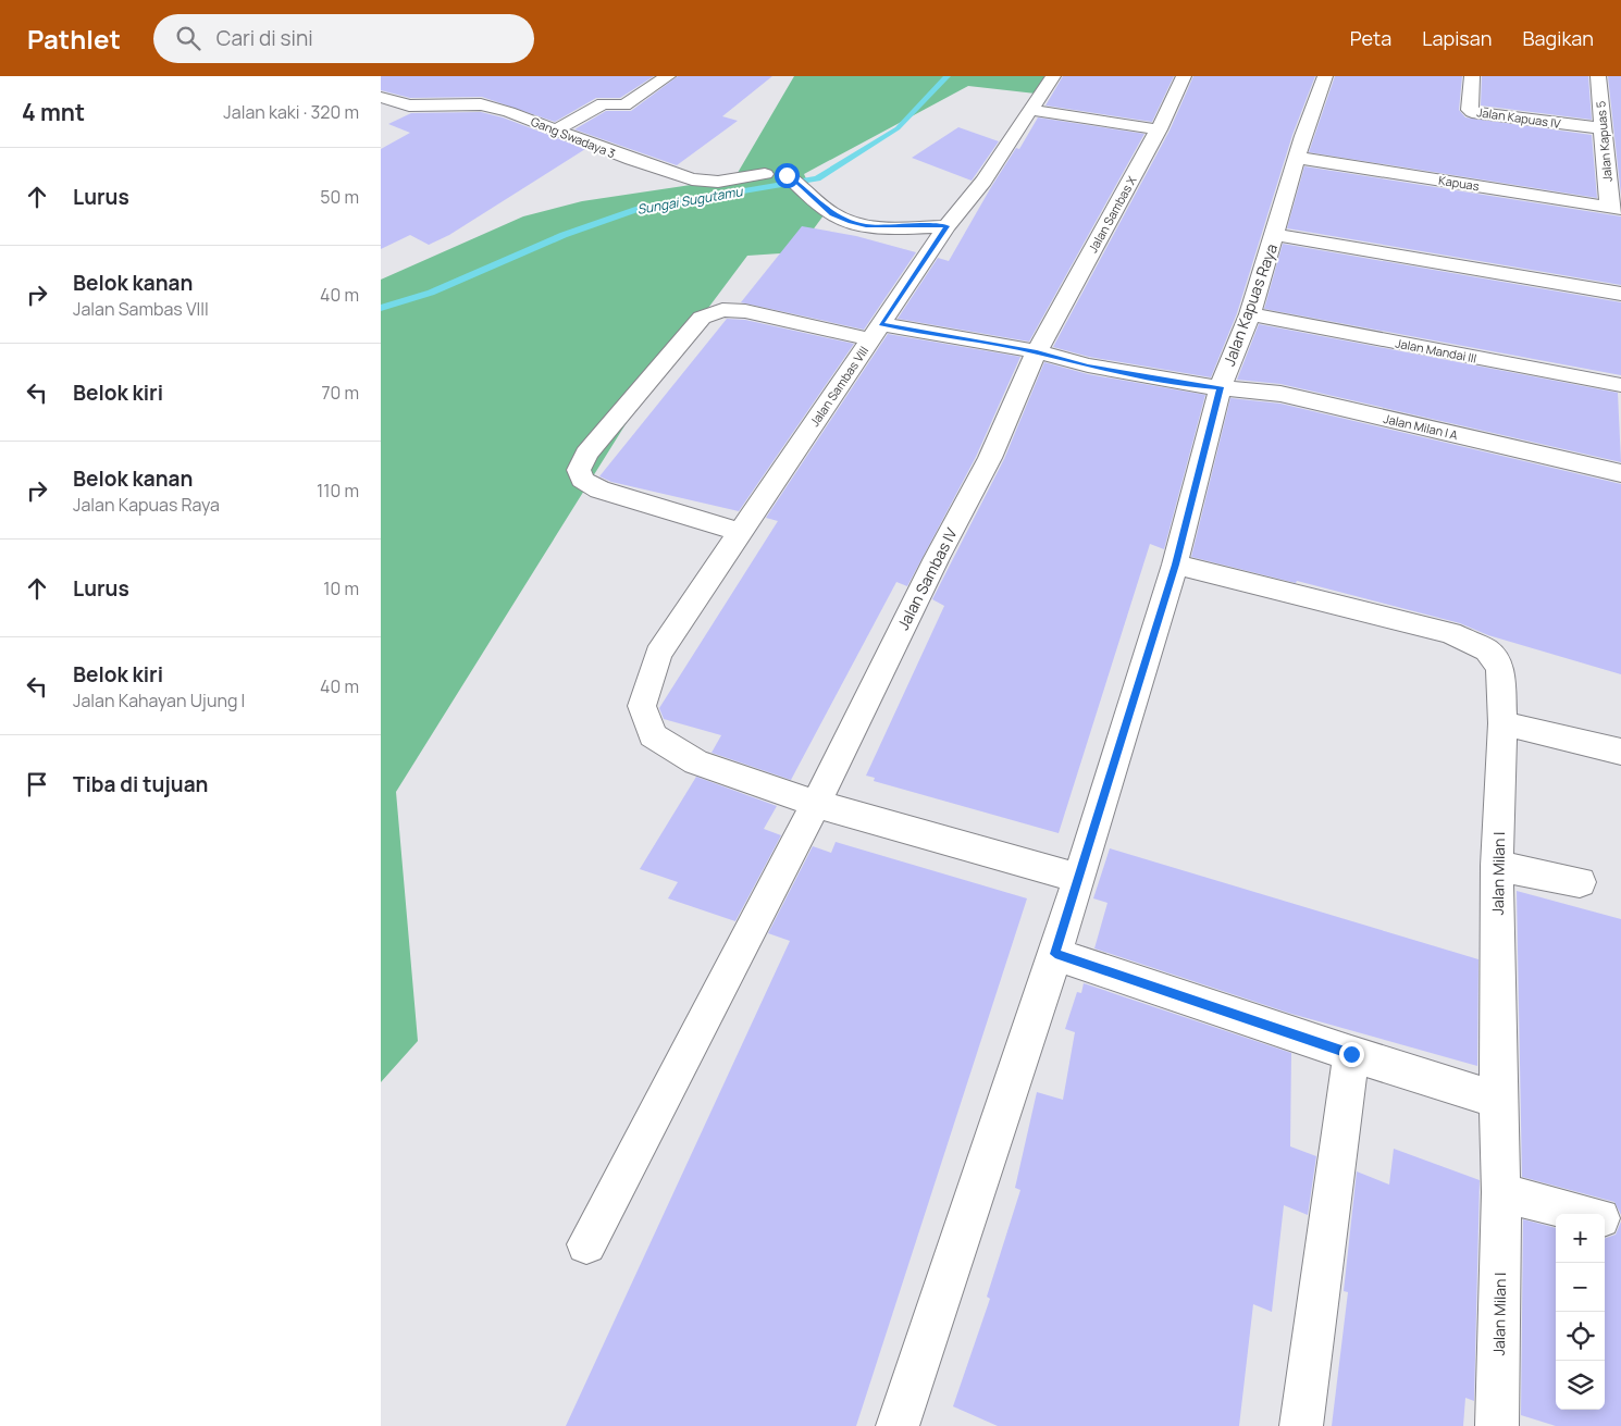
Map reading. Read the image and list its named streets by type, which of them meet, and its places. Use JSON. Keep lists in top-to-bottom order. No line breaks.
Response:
{"streets":{"street":["Jalan Kapuas IV","Gang Swadaya 3","Jalan Kapuas 5","Kapuas","Jalan Sambas X","Jalan Kapuas Raya","Jalan Mandai III","Jalan Sambas VIII","Jalan Milan I A","Jalan Sambas IV","Jalan Milan I"]},"crossings":[["Jalan Kapuas IV","Jalan Kapuas 5"],["Jalan Kapuas 5","Kapuas"],["Kapuas","Jalan Kapuas Raya"],["Jalan Sambas X","Jalan Milan I A"],["Jalan Sambas X","Jalan Sambas IV"],["Jalan Kapuas Raya","Jalan Mandai III"],["Jalan Kapuas Raya","Jalan Milan I A"],["Jalan Kapuas Raya","Jalan Milan I"],["Jalan Sambas VIII","Jalan Milan I A"],["Jalan Sambas VIII","Jalan Sambas IV"],["Jalan Milan I A","Jalan Sambas IV"]],"water":["Sungai Sugutamu"],"page":{"header":"Pathlet","search":"Cari di sini","nav":["Peta","Lapisan","Bagikan"],"heading":["4 mnt","Jalan kaki · 320 m"],"list":[["Lurus","50 m"],["Belok kanan","Jalan Sambas VIII","40 m"],["Belok kiri","70 m"],["Belok kanan","Jalan Kapuas Raya","110 m"],["Lurus","10 m"],["Belok kiri","Jalan Kahayan Ujung I","40 m"],"Tiba di tujuan"],"map_buttons":["+","−"]}}
